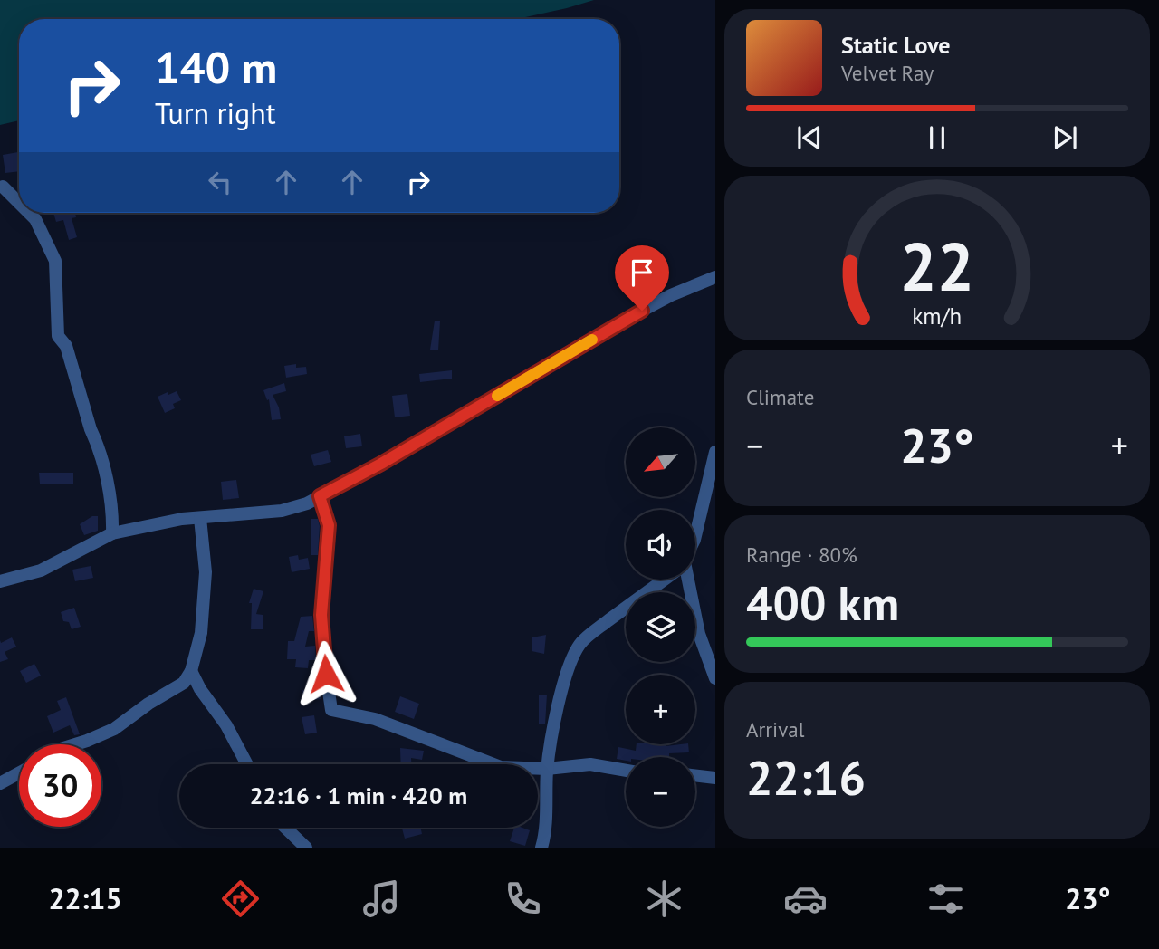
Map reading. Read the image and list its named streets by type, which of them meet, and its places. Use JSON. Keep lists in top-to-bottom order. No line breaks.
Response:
{"north":"bottom left","page":{"turn":["140 m","Turn right"],"song":["Static Love","Velvet Ray"],"tile":["Climate",["Range · 80%","400 km"],["Arrival","22:16"]],"heat":["−","23°","+"],"map_buttons":["+","−"],"limit":"30","trip":"22:16 · 1 min · 420 m","tabs":["22:15","23°"],"gauge":["22","km/h"]}}
